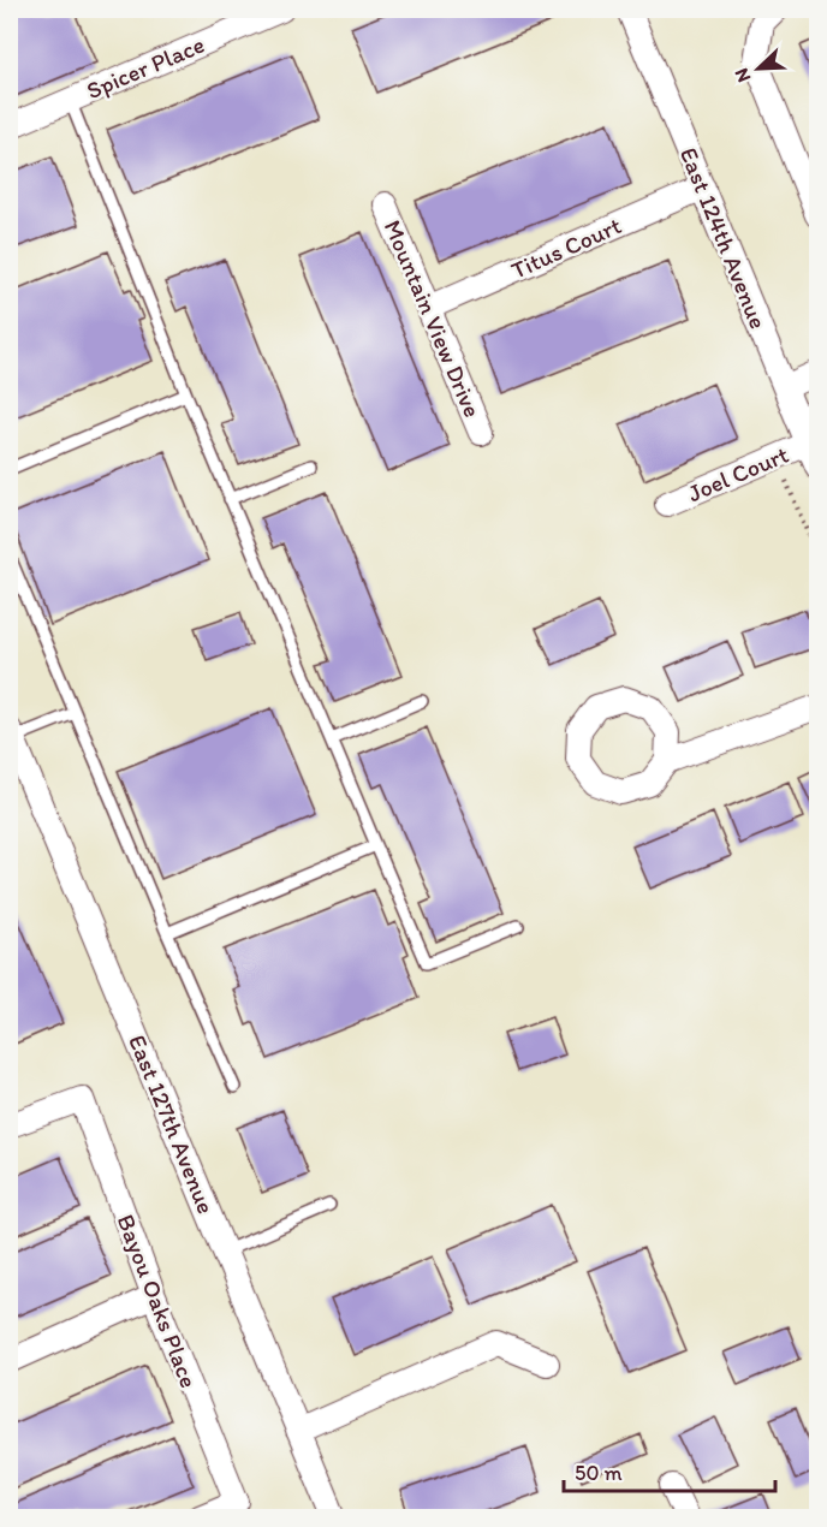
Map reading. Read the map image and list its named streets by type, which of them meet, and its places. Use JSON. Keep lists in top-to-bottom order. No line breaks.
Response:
{"streets":{"street":["Spicer Place","East 124th Avenue","Titus Court","Mountain View Drive","Joel Court","East 127th Avenue","Bayou Oaks Place"]},"crossings":[["East 124th Avenue","Titus Court"],["East 124th Avenue","Joel Court"],["Titus Court","Mountain View Drive"]],"scale_bar":"50 m","north":"bottom left"}
